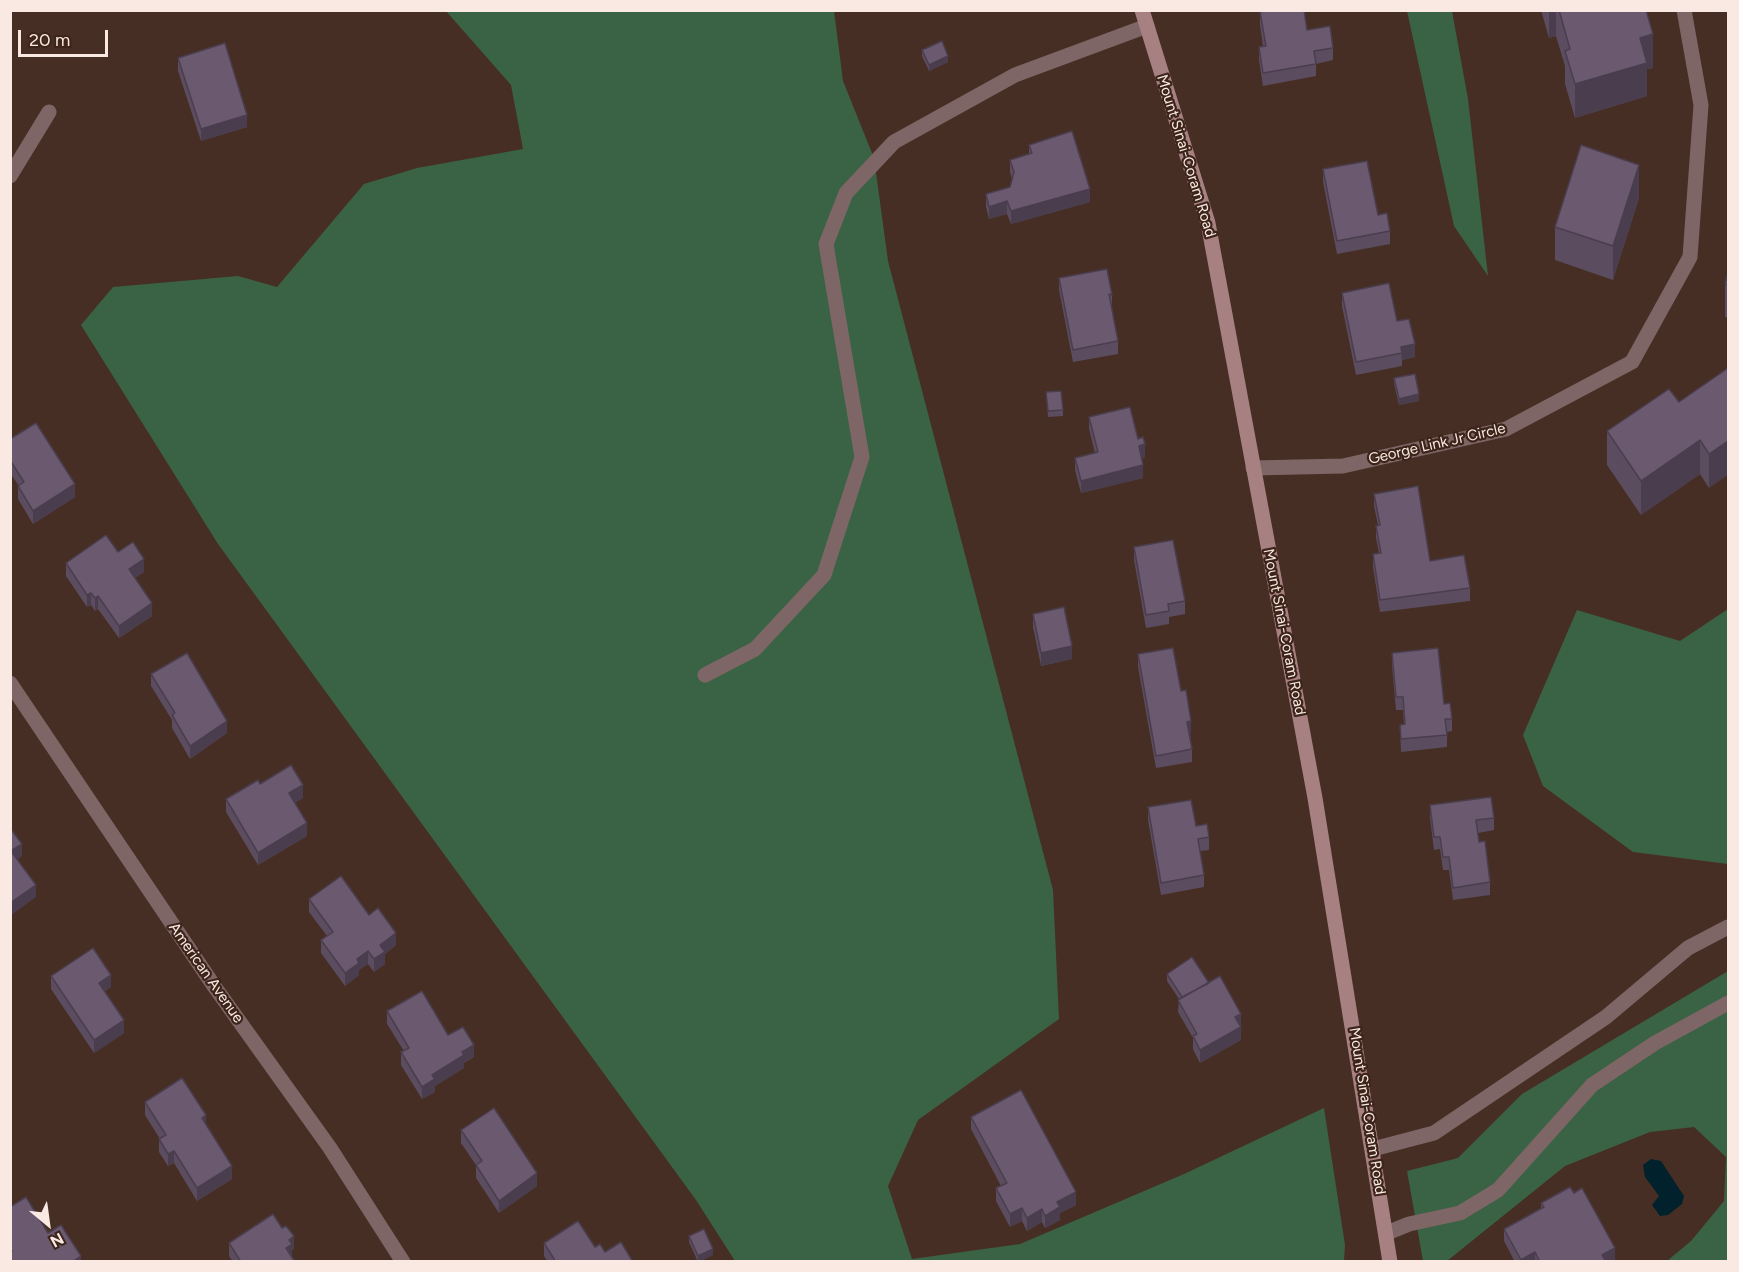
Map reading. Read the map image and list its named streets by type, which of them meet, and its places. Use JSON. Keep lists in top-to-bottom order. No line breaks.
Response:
{"streets":{"main road":["Mount Sinai-Coram Road"],"street":["George Link Jr Circle","American Avenue"]},"crossings":[["Mount Sinai-Coram Road","George Link Jr Circle"]],"scale_bar":"20 m","north":"bottom right"}
